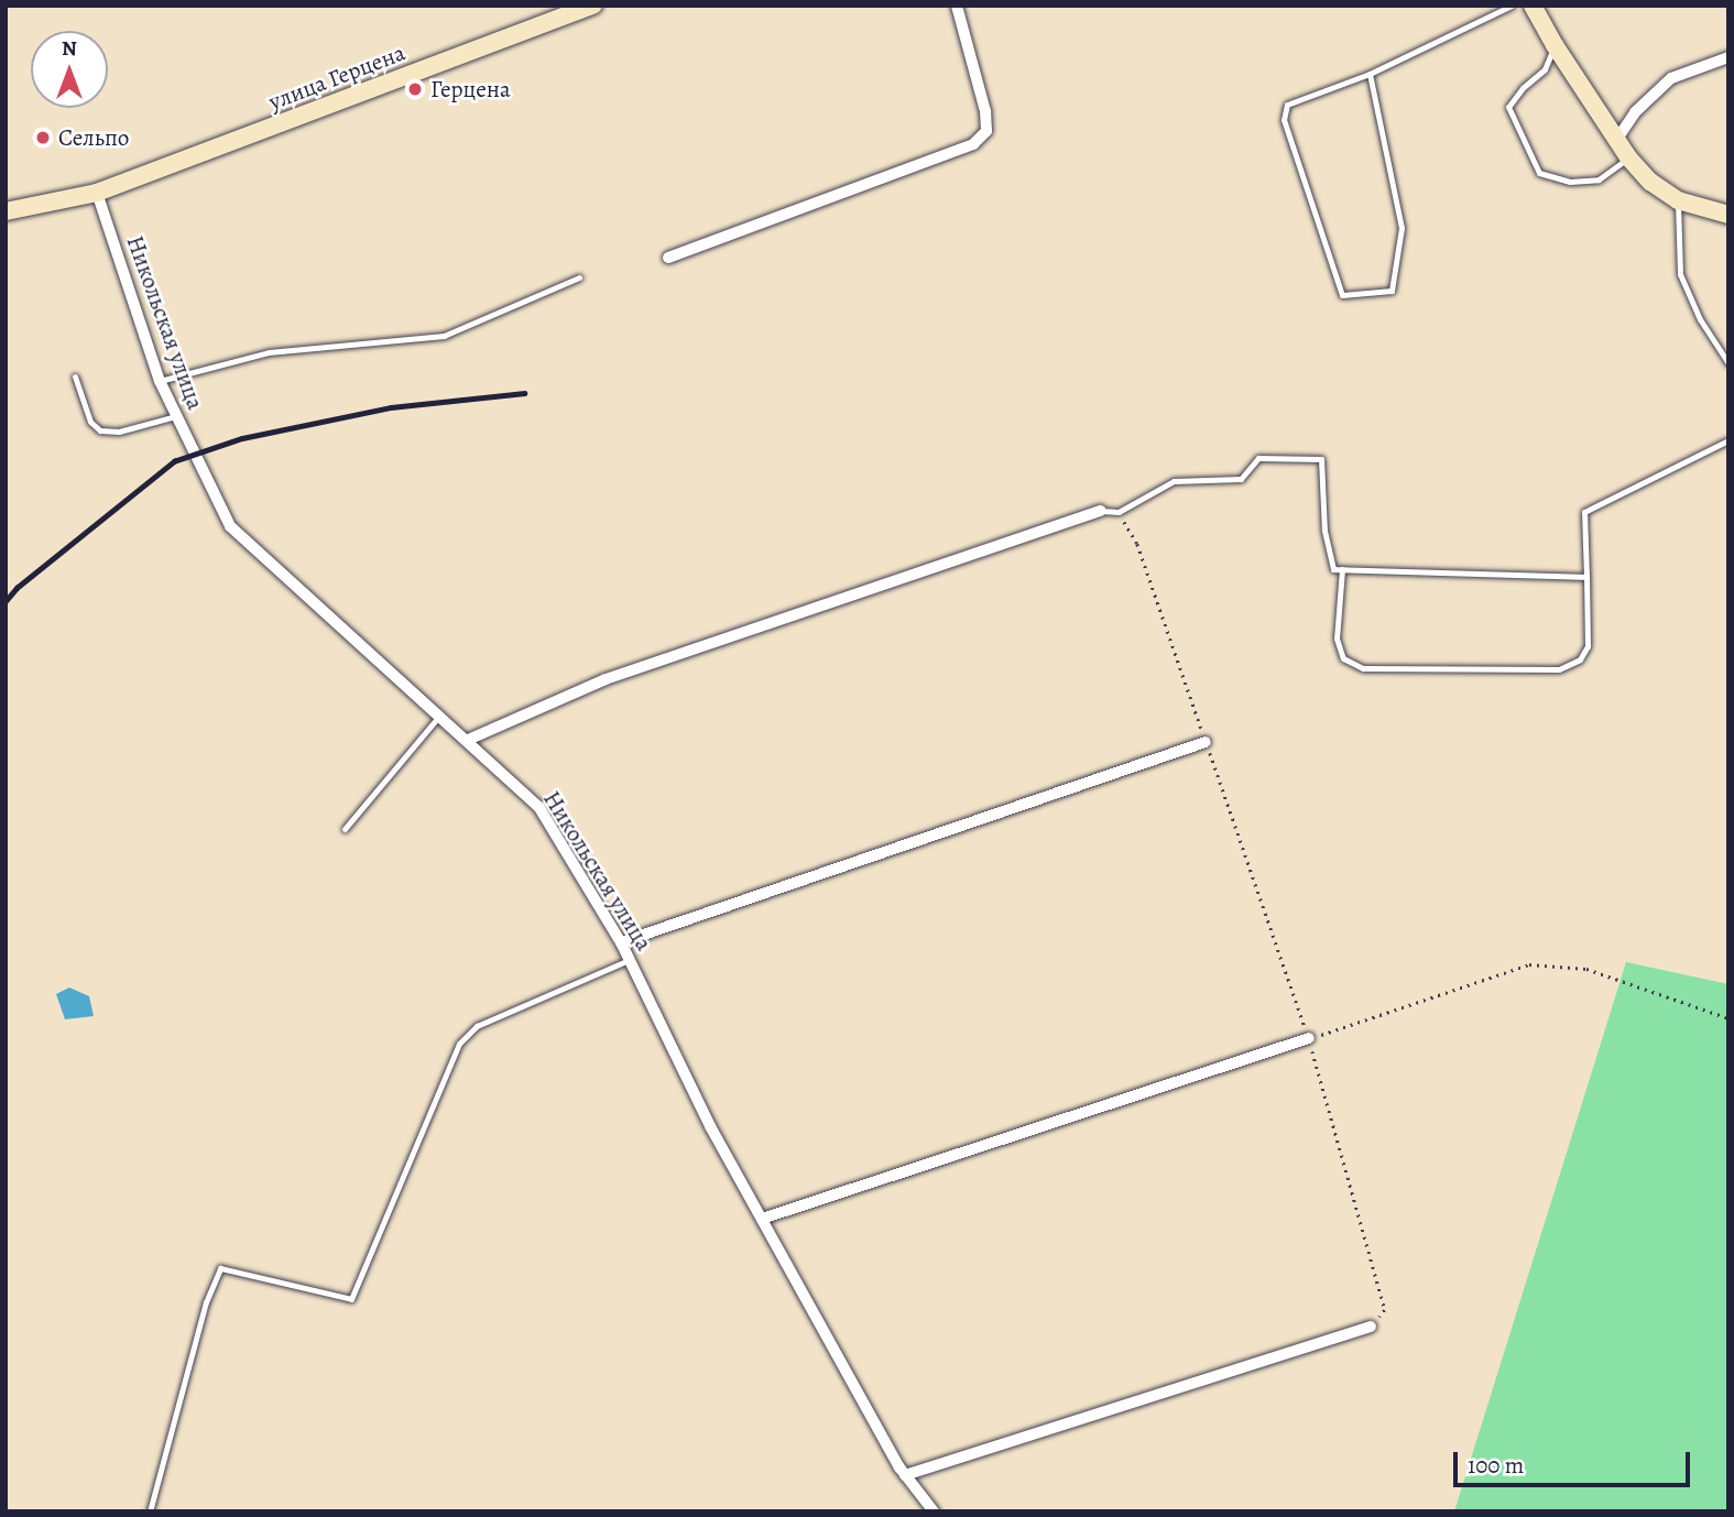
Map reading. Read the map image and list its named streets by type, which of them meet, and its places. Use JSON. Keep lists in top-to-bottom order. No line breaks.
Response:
{"streets":{"main road":["улица Герцена"],"street":["Никольская улица"]},"crossings":[["улица Герцена","Никольская улица"]],"places":["Герцена","Сельпо"],"scale_bar":"100 m","north":"top"}
